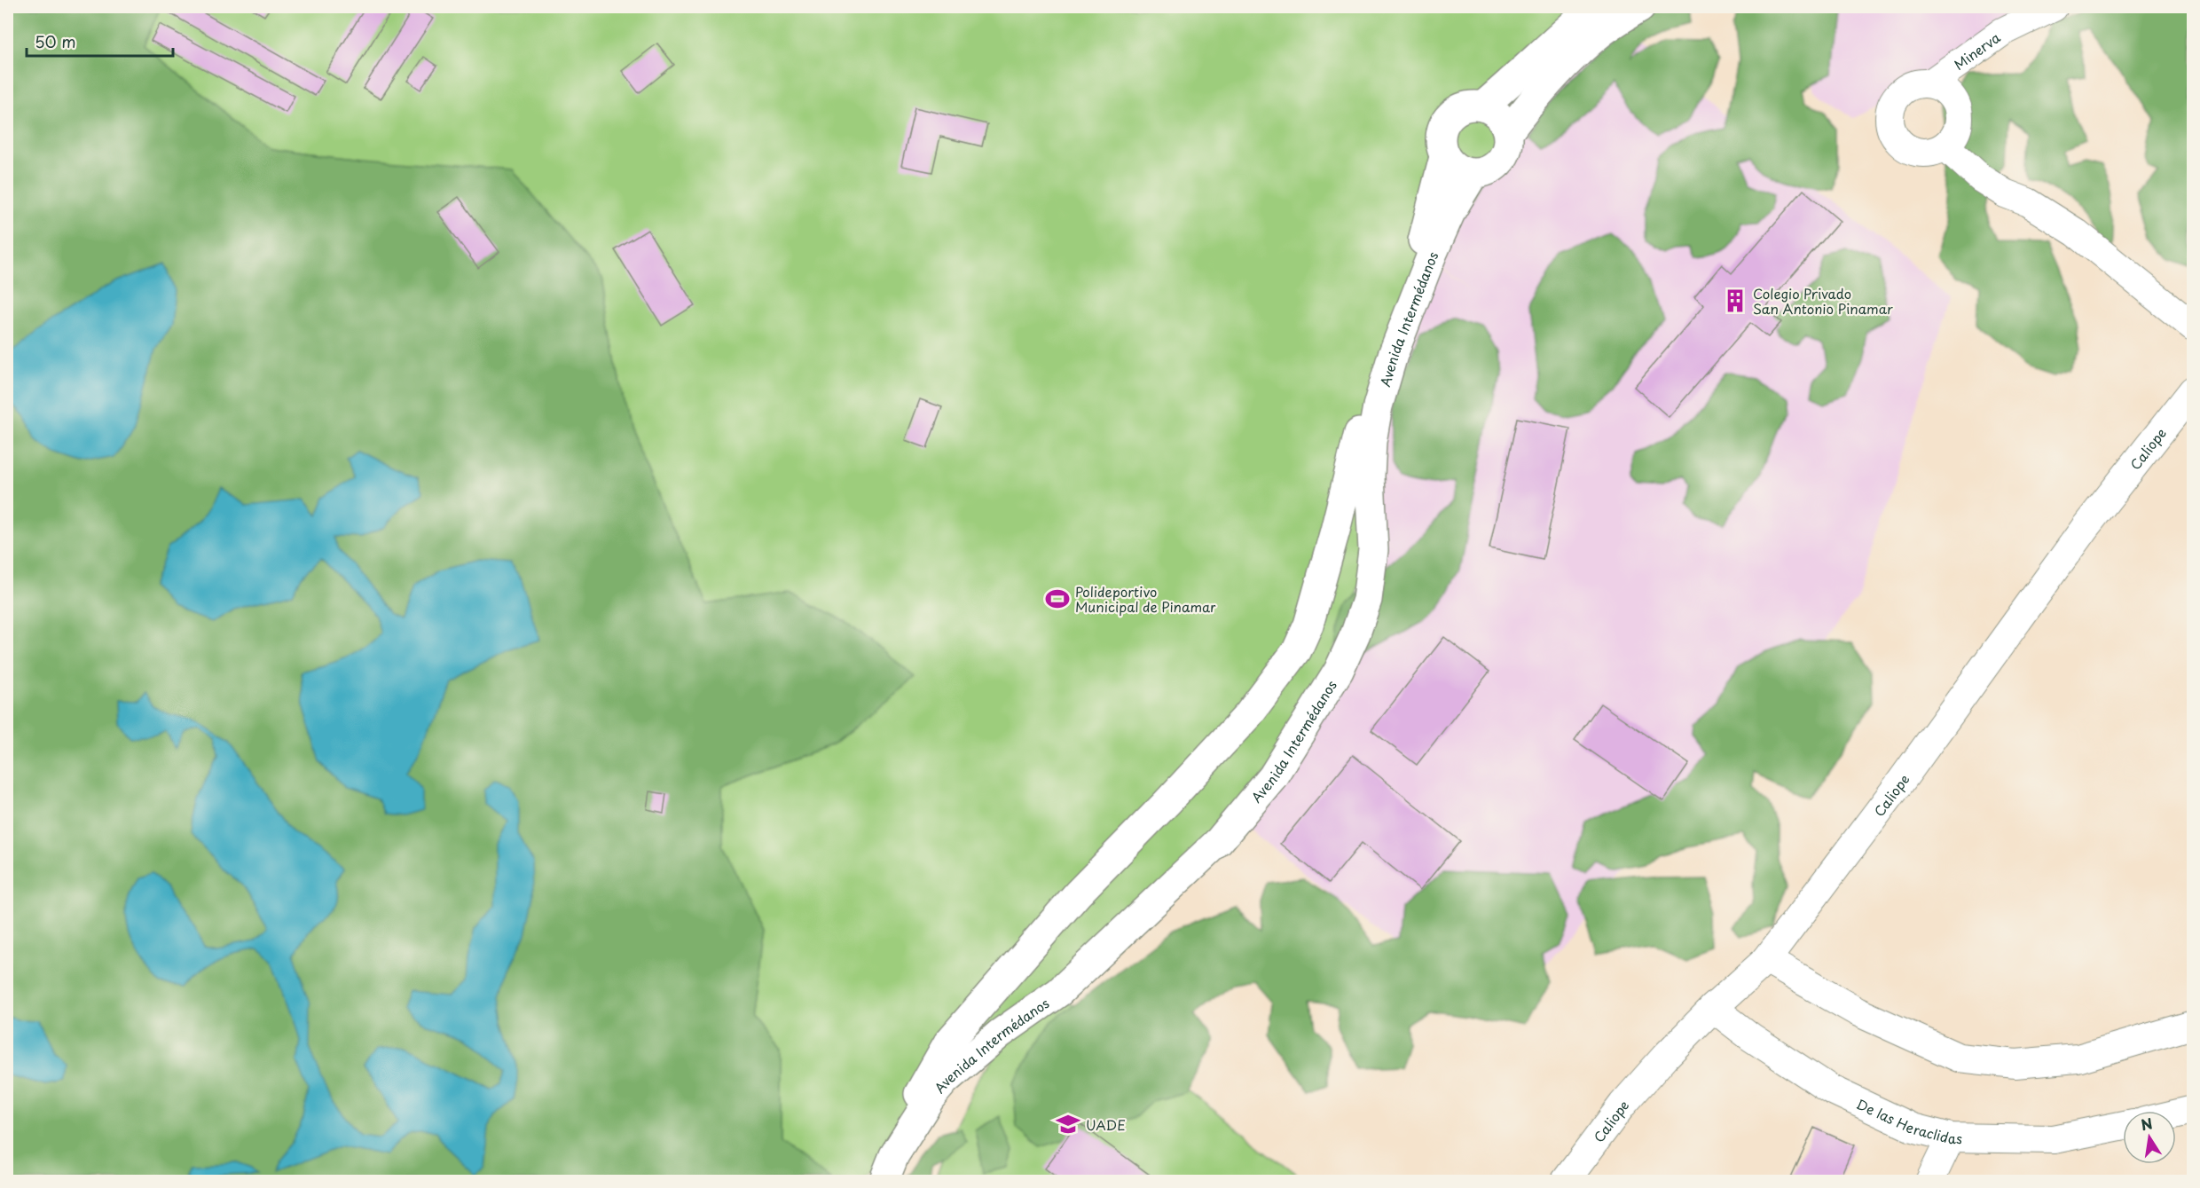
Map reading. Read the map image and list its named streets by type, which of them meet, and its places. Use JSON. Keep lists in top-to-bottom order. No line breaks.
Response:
{"streets":{"main road":["Avenida Intermédanos"],"street":["Minerva","Caliope","De las Heraclidas"]},"crossings":[["Caliope","De las Heraclidas"]],"places":{"building":["Colegio Privado San Antonio Pinamar"],"sports":["Polideportivo Municipal de Pinamar"],"school or university":["UADE"]},"scale_bar":"50 m","north":"top"}
